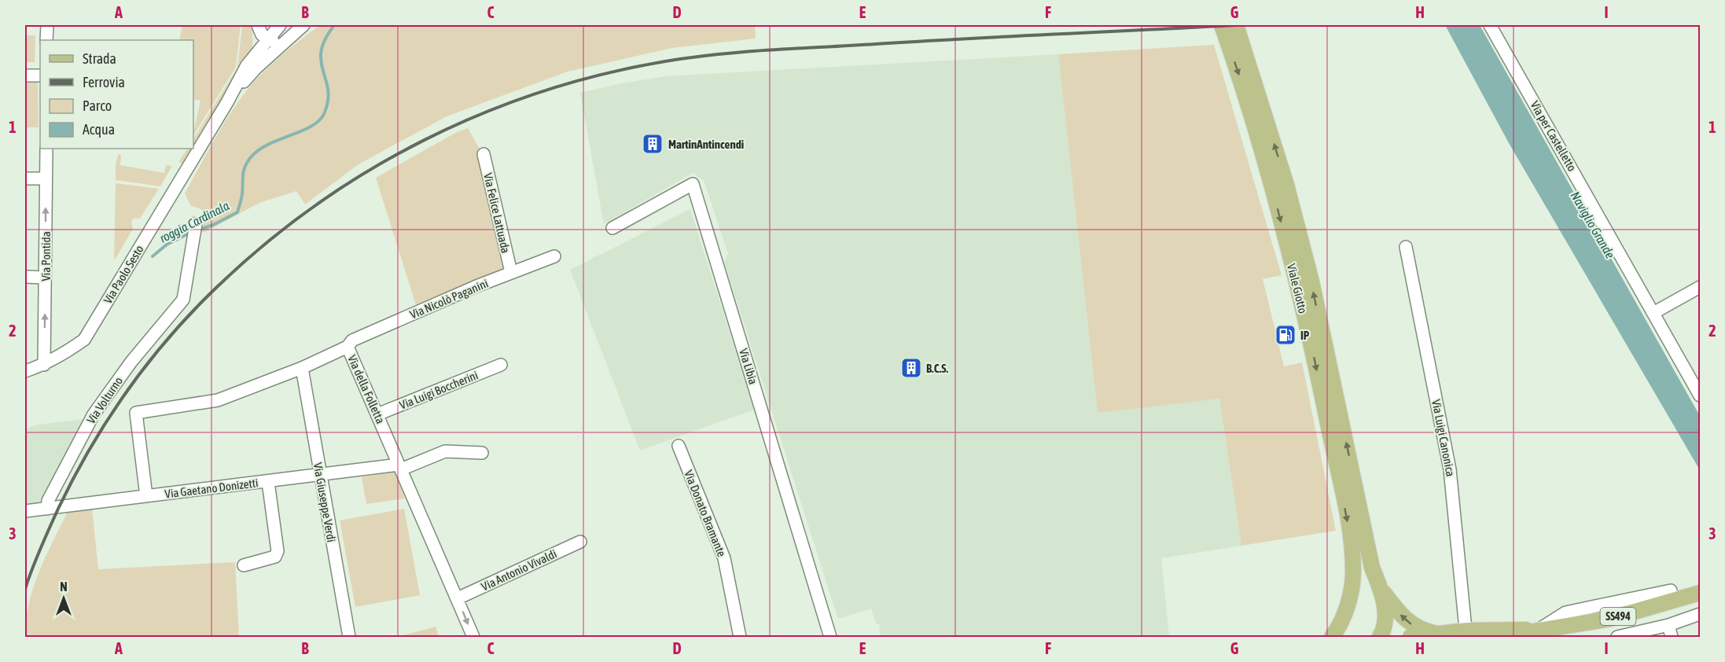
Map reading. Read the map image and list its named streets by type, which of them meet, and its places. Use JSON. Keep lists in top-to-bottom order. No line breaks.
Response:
{"streets":{"main road":["Viale Giotto","SS494"],"street":["Via per Castelletto","Via Felice Lattuada","Via Pontida","Via Paolo Sesto","Via Nicolò Paganini","Via Libia","Via della Folletta","Via Luigi Boccherini","Via Volturno","Via Luigi Canonica","Via Gaetano Donizetti","Via Giuseppe Verdi","Via Donato Bramante","Via Antonio Vivaldi"]},"crossings":[["Via Felice Lattuada","Via Nicolò Paganini"],["Via Pontida","Via Paolo Sesto"],["Viale Giotto","SS494"],["Via Nicolò Paganini","Via della Folletta"],["Via della Folletta","Via Luigi Boccherini"],["Via della Folletta","Via Gaetano Donizetti"],["Via della Folletta","Via Giuseppe Verdi"],["Via della Folletta","Via Antonio Vivaldi"],["Via Volturno","Via Gaetano Donizetti"],["Via Luigi Canonica","SS494"],["Via Gaetano Donizetti","Via Giuseppe Verdi"]],"one_way":["Via Pontida"],"water":["roggia Cardinala","Naviglio Grande"],"places":{"building":["MartinAntincendi","B.C.S."],"fuel station":["IP"]},"legend":["Strada","Ferrovia","Parco","Acqua"],"north":"top","grid":{"columns":["A","B","C","D","E","F","G","H","I"],"rows":["1","2","3"]}}
